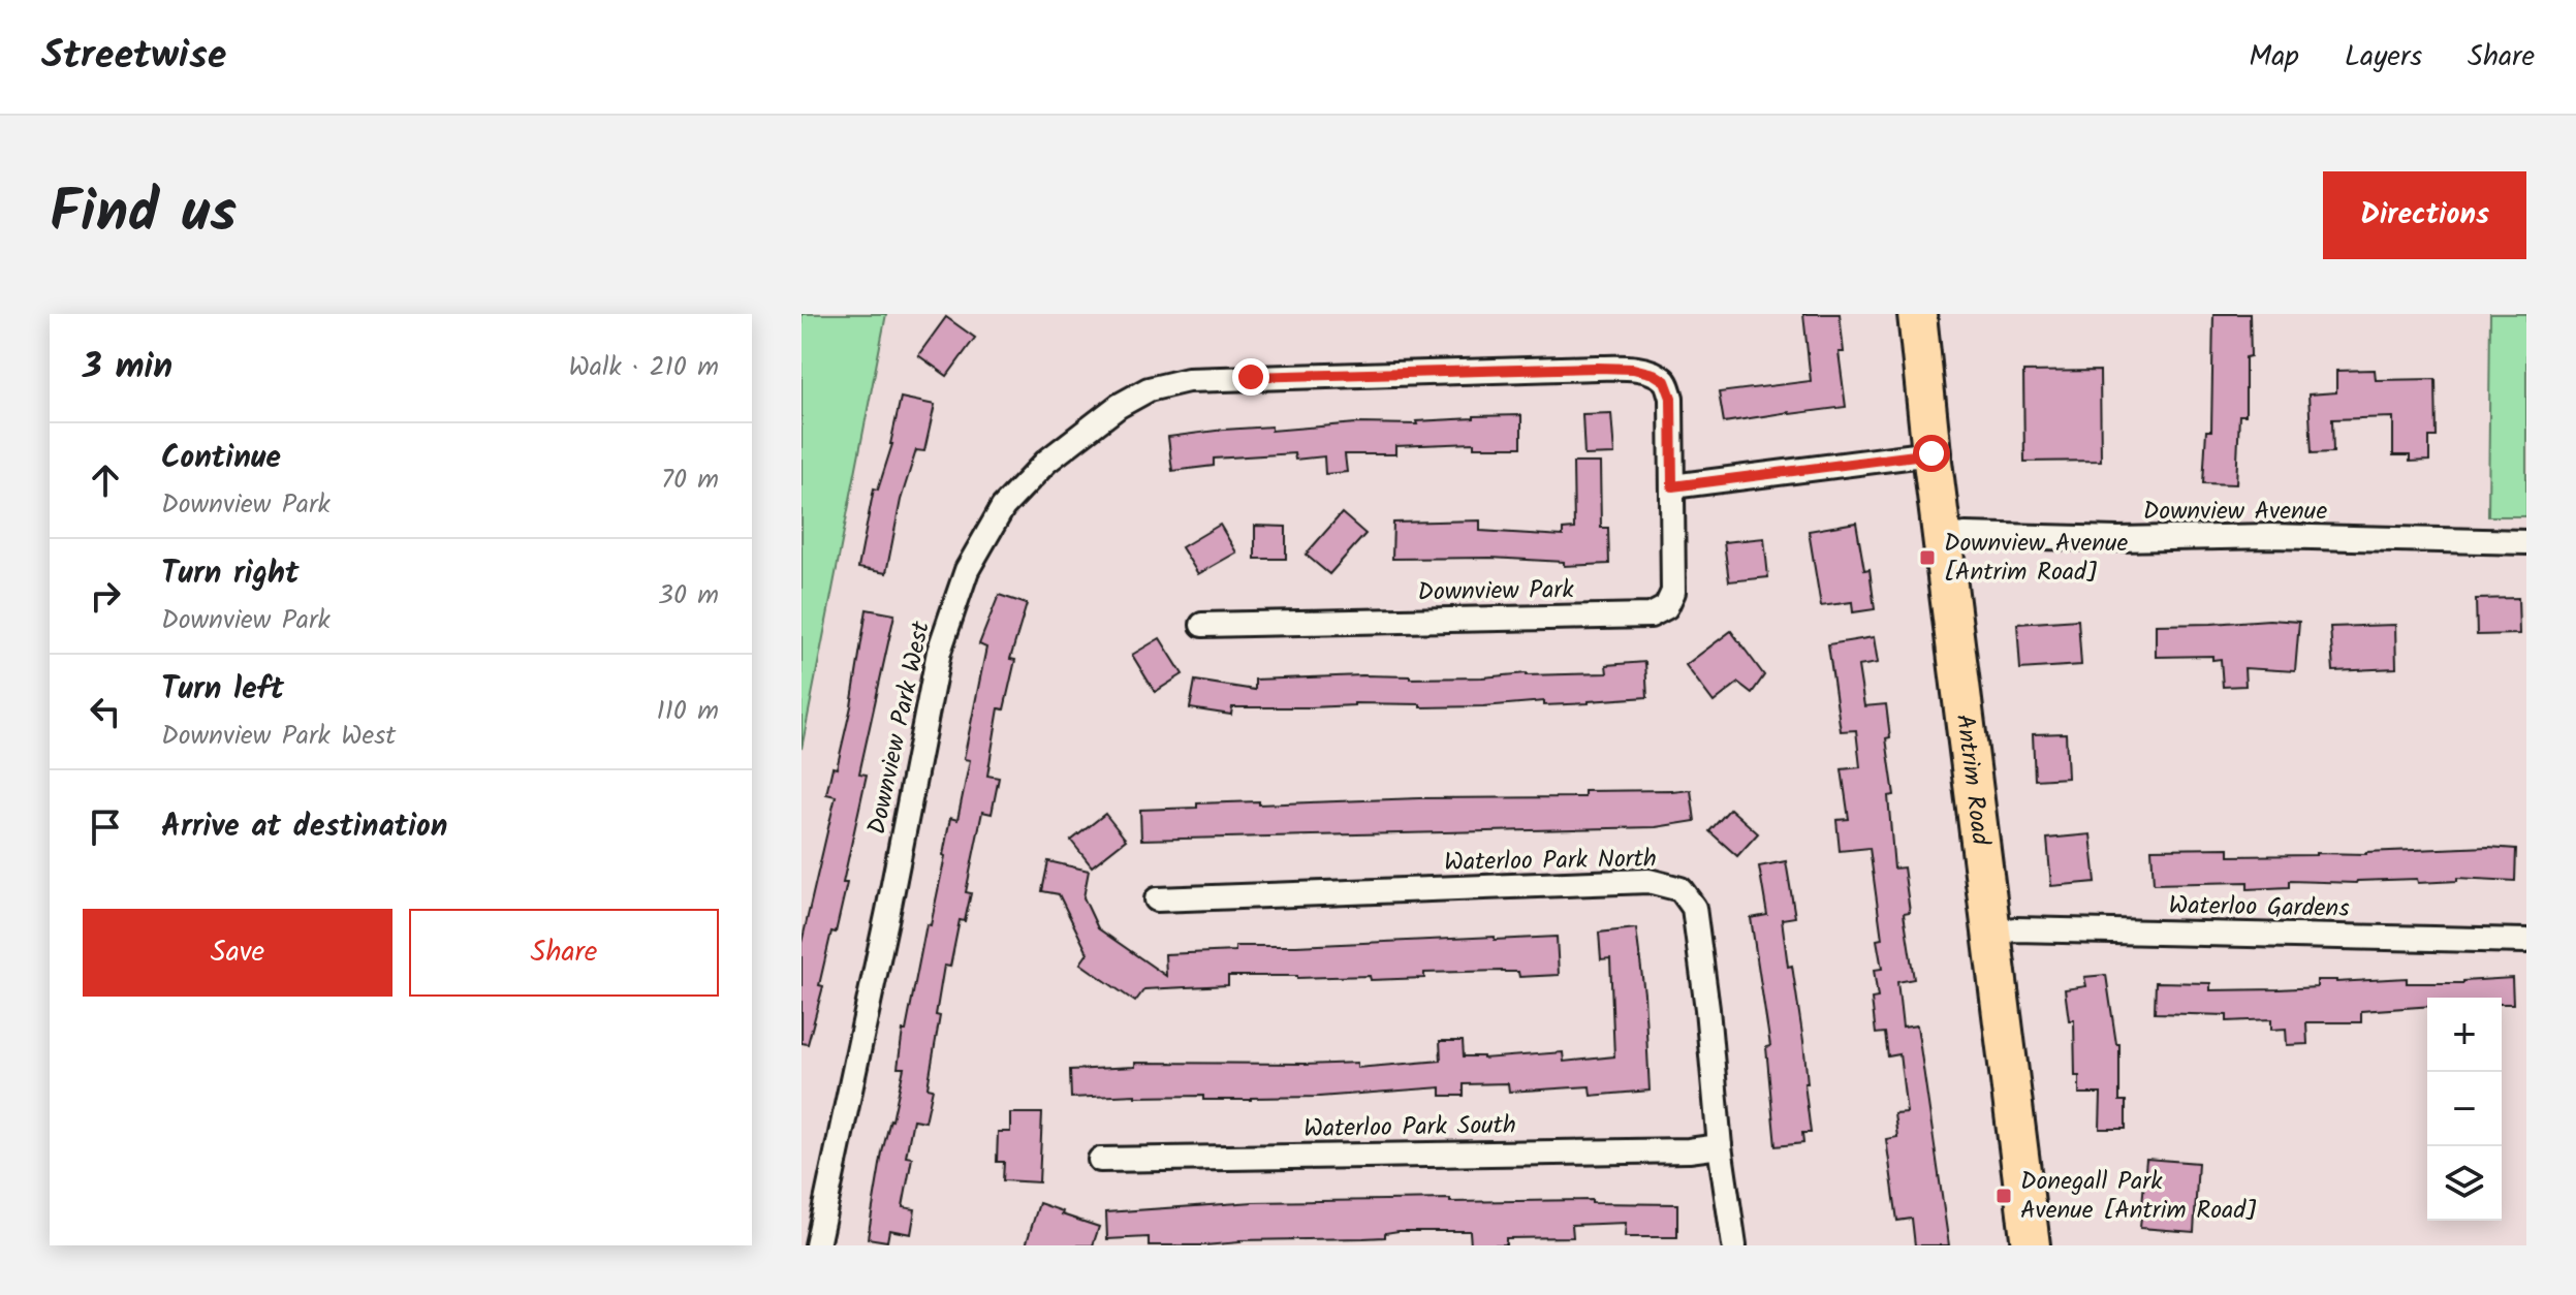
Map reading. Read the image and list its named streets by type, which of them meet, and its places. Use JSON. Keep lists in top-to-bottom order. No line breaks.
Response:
{"streets":{"main road":["Antrim Road"],"street":["Downview Avenue","Downview Park","Downview Park West","Waterloo Park North","Waterloo Gardens","Waterloo Park South"]},"crossings":[["Downview Avenue","Antrim Road"],["Downview Park","Downview Park West"],["Antrim Road","Waterloo Gardens"],["Waterloo Park North","Waterloo Park South"]],"places":{"transit":["Downview Avenue [Antrim Road]","Donegall Park Avenue [Antrim Road]"]},"page":{"header":"Streetwise","nav":["Map","Layers","Share"],"title":"Find us","buttons":["Directions",["Save","Share"]],"heading":["3 min","Walk · 210 m"],"list":[["Continue","Downview Park","70 m"],["Turn right","Downview Park","30 m"],["Turn left","Downview Park West","110 m"],"Arrive at destination"],"map_buttons":["+","−"]}}
